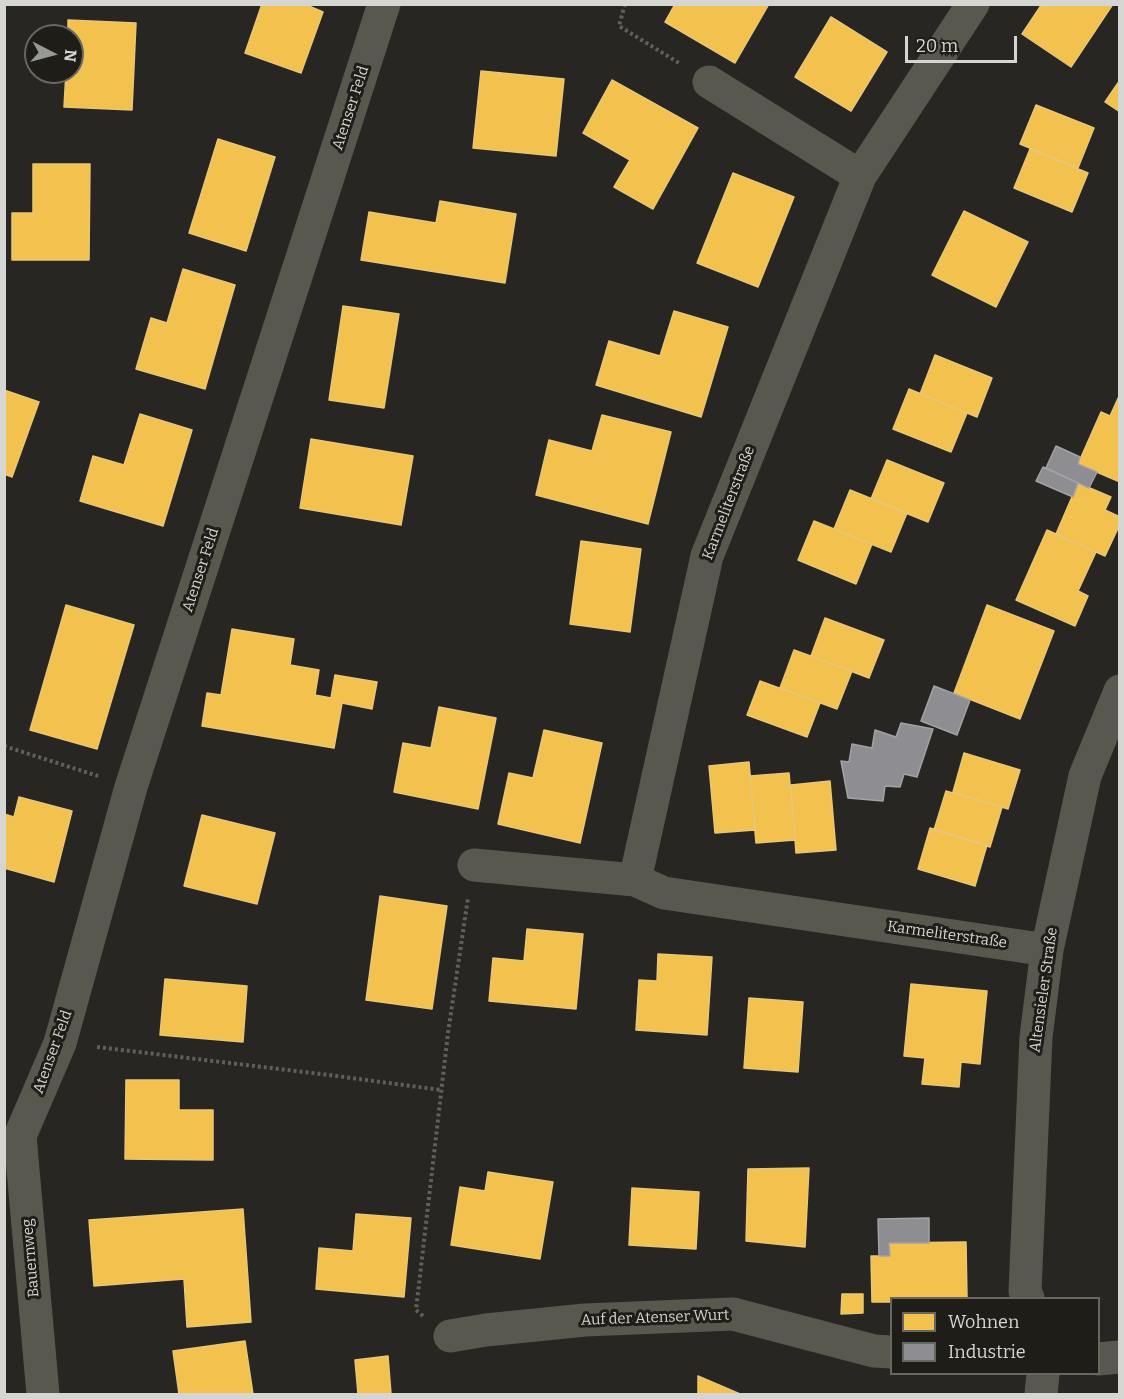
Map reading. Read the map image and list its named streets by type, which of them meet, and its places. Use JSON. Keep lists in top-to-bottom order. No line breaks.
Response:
{"streets":{"street":["Atenser Feld","Karmeliterstraße","Altensieler Straße","Bauernweg","Auf der Atenser Wurt"]},"crossings":[["Atenser Feld","Bauernweg"],["Karmeliterstraße","Altensieler Straße"]],"legend":["Wohnen","Industrie"],"scale_bar":"20 m","north":"right"}
